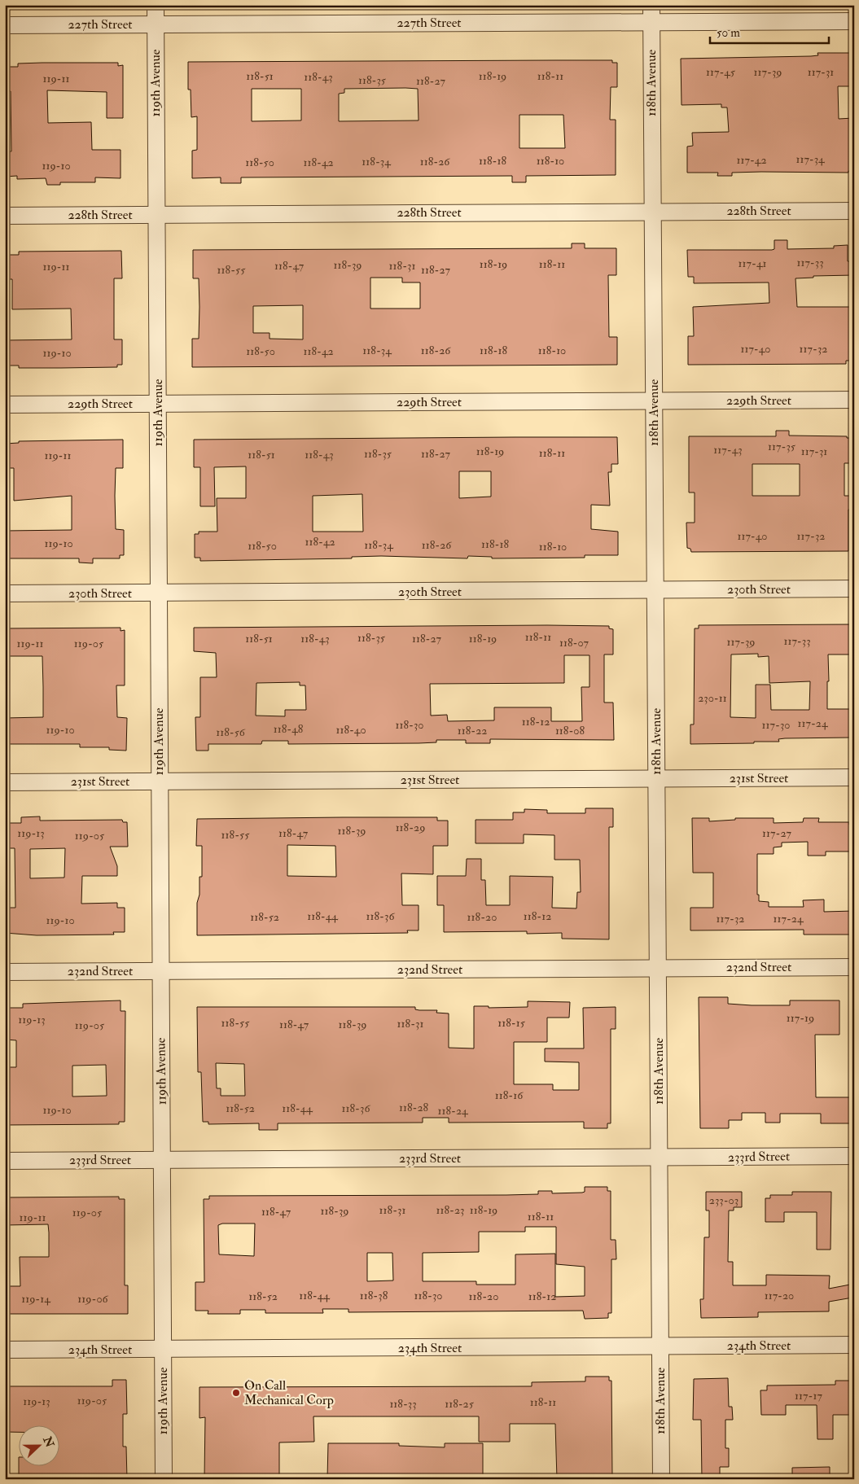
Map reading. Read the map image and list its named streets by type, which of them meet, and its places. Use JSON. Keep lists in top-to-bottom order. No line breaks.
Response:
{"streets":{"street":["227th Street","119th Avenue","118th Avenue","228th Street","229th Street","230th Street","231st Street","232nd Street","233rd Street","234th Street"]},"crossings":[["227th Street","119th Avenue"],["227th Street","118th Avenue"],["119th Avenue","228th Street"],["119th Avenue","229th Street"],["119th Avenue","230th Street"],["119th Avenue","231st Street"],["119th Avenue","232nd Street"],["119th Avenue","233rd Street"],["119th Avenue","234th Street"],["118th Avenue","228th Street"],["118th Avenue","229th Street"],["118th Avenue","230th Street"],["118th Avenue","231st Street"],["118th Avenue","232nd Street"],["118th Avenue","233rd Street"],["118th Avenue","234th Street"]],"places":["On Call Mechanical Corp"],"house_numbers":["117-45","117-39","117-31","118-51","118-19","118-11","118-43","119-11","118-35","118-27","117-34","117-42","118-18","118-10","118-34","118-26","118-50","118-42","119-10","117-33","117-41","118-19","118-11","118-39","118-47","118-31","119-11","118-55","118-27","117-40","117-32","118-34","118-26","118-18","118-10","118-50","118-42","119-10","117-35","117-43","118-19","117-31","118-11","118-35","118-27","118-51","118-43","119-11","117-40","117-32","118-42","119-10","118-18","118-34","118-26","118-50","118-10","118-11","118-35","118-51","118-43","118-27","118-19","117-33","117-39","118-07","119-11","119-05","230-11","118-12","117-24","118-30","117-30","118-48","119-10","118-40","118-22","118-08","118-56","118-29","118-39","119-13","118-47","117-27","118-55","119-05","118-44","118-36","118-12","118-52","118-20","117-32","117-24","119-10","117-19","119-13","118-55","118-15","118-31","118-47","118-39","119-05","118-16","118-28","118-52","118-44","118-36","119-10","118-24","233-03","118-31","118-23","118-19","118-39","118-47","119-05","118-11","119-11","118-44","118-38","118-30","117-20","118-52","118-20","118-12","119-14","119-06","117-17","119-05","119-13","118-11","118-33","118-25"],"scale_bar":"50 m","north":"right"}
